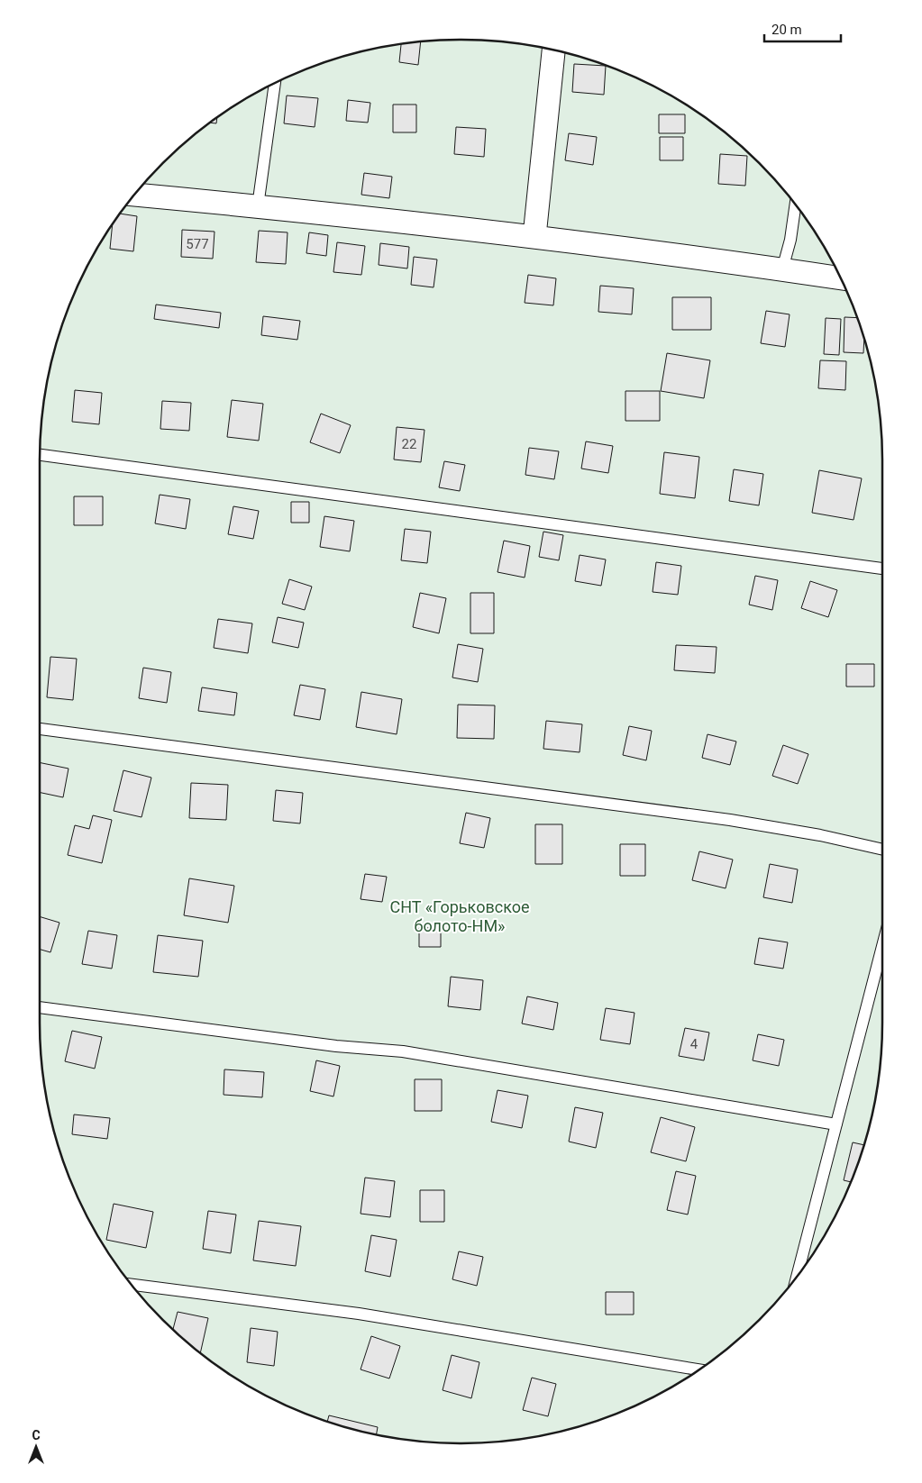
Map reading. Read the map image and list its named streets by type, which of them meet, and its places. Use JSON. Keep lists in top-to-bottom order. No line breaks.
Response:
{"parks":["СНТ «Горьковское болото-НМ»"],"house_numbers":["577","22","4"],"scale_bar":"20 m","north":"top"}
